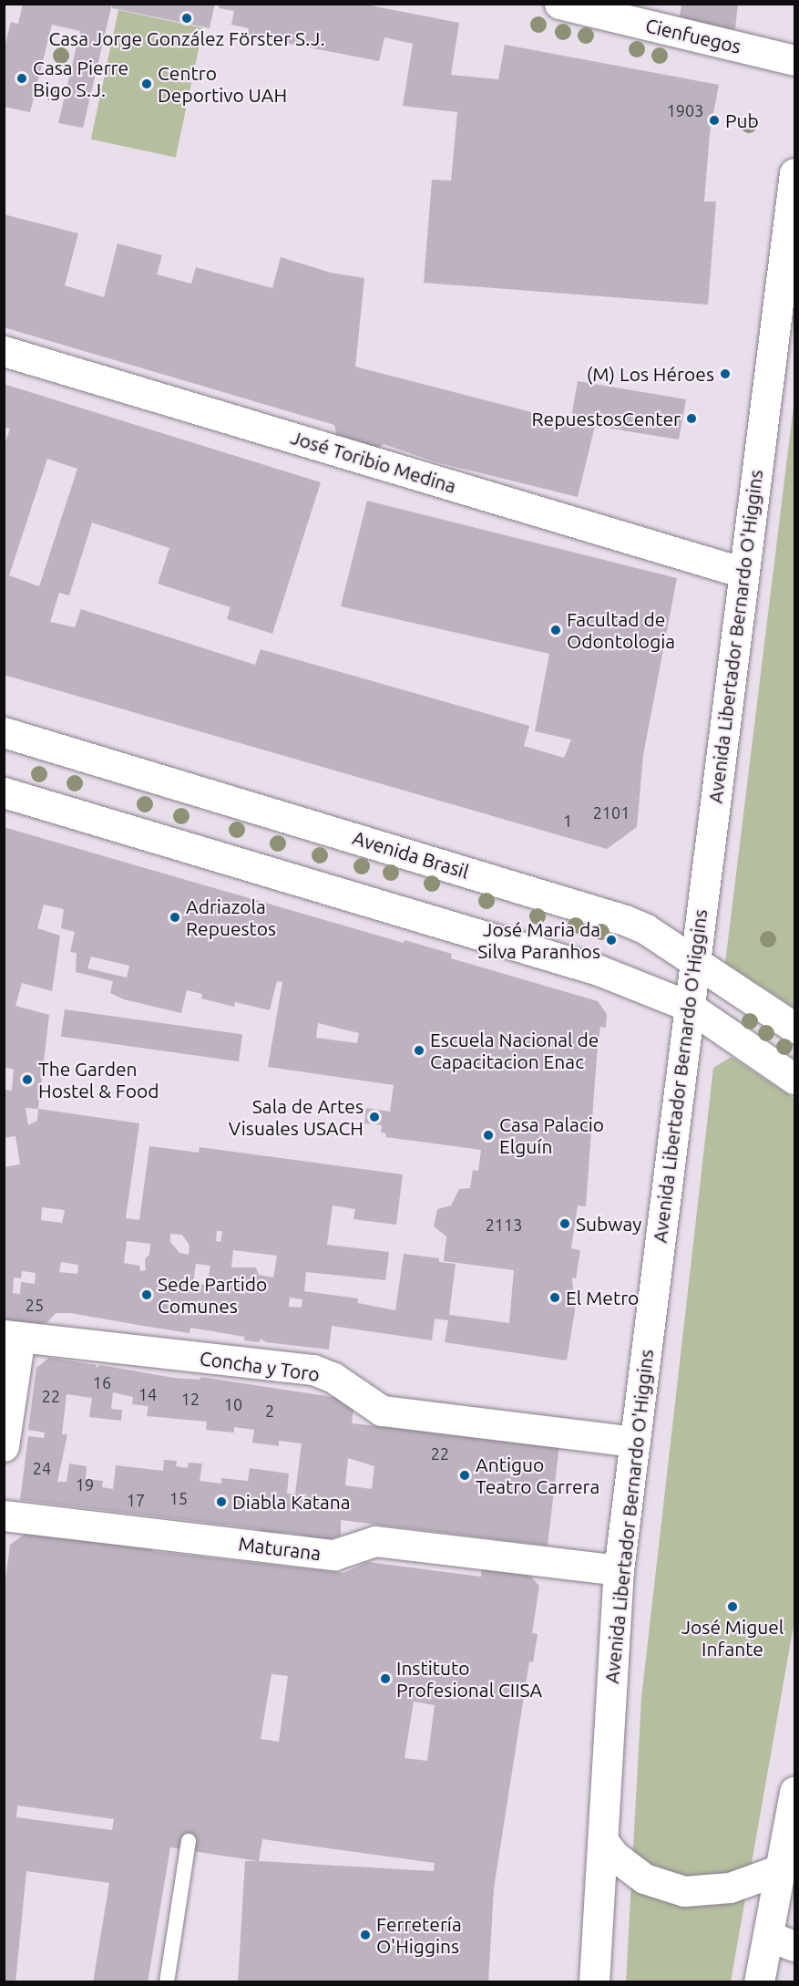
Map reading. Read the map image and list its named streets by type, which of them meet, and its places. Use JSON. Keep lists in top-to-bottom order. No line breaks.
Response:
{"streets":{"main road":["Cienfuegos","José Toribio Medina","Avenida Libertador Bernardo O'Higgins","Avenida Brasil","Concha y Toro","Maturana"]},"crossings":[["José Toribio Medina","Avenida Libertador Bernardo O'Higgins"],["Avenida Libertador Bernardo O'Higgins","Avenida Brasil"],["Avenida Libertador Bernardo O'Higgins","Concha y Toro"],["Avenida Libertador Bernardo O'Higgins","Maturana"]],"places":["Casa Jorge González Förster S.J.","Casa Pierre Bigo S.J.","Centro Deportivo UAH","Pub","(M) Los Héroes","RepuestosCenter","Facultad de Odontologia","Adriazola Repuestos","José Maria da Silva Paranhos","Escuela Nacional de Capacitacion Enac","The Garden Hostel & Food","Sala de Artes Visuales USACH","Casa Palacio Elguín","Subway","Sede Partido Comunes","El Metro","Antiguo Teatro Carrera","Diabla Katana","José Miguel Infante","Instituto Profesional CIISA","Ferretería O'Higgins"],"house_numbers":["1903","2101","1","2113","25","16","14","22","12","10","2","22","24","19","15","17"]}
